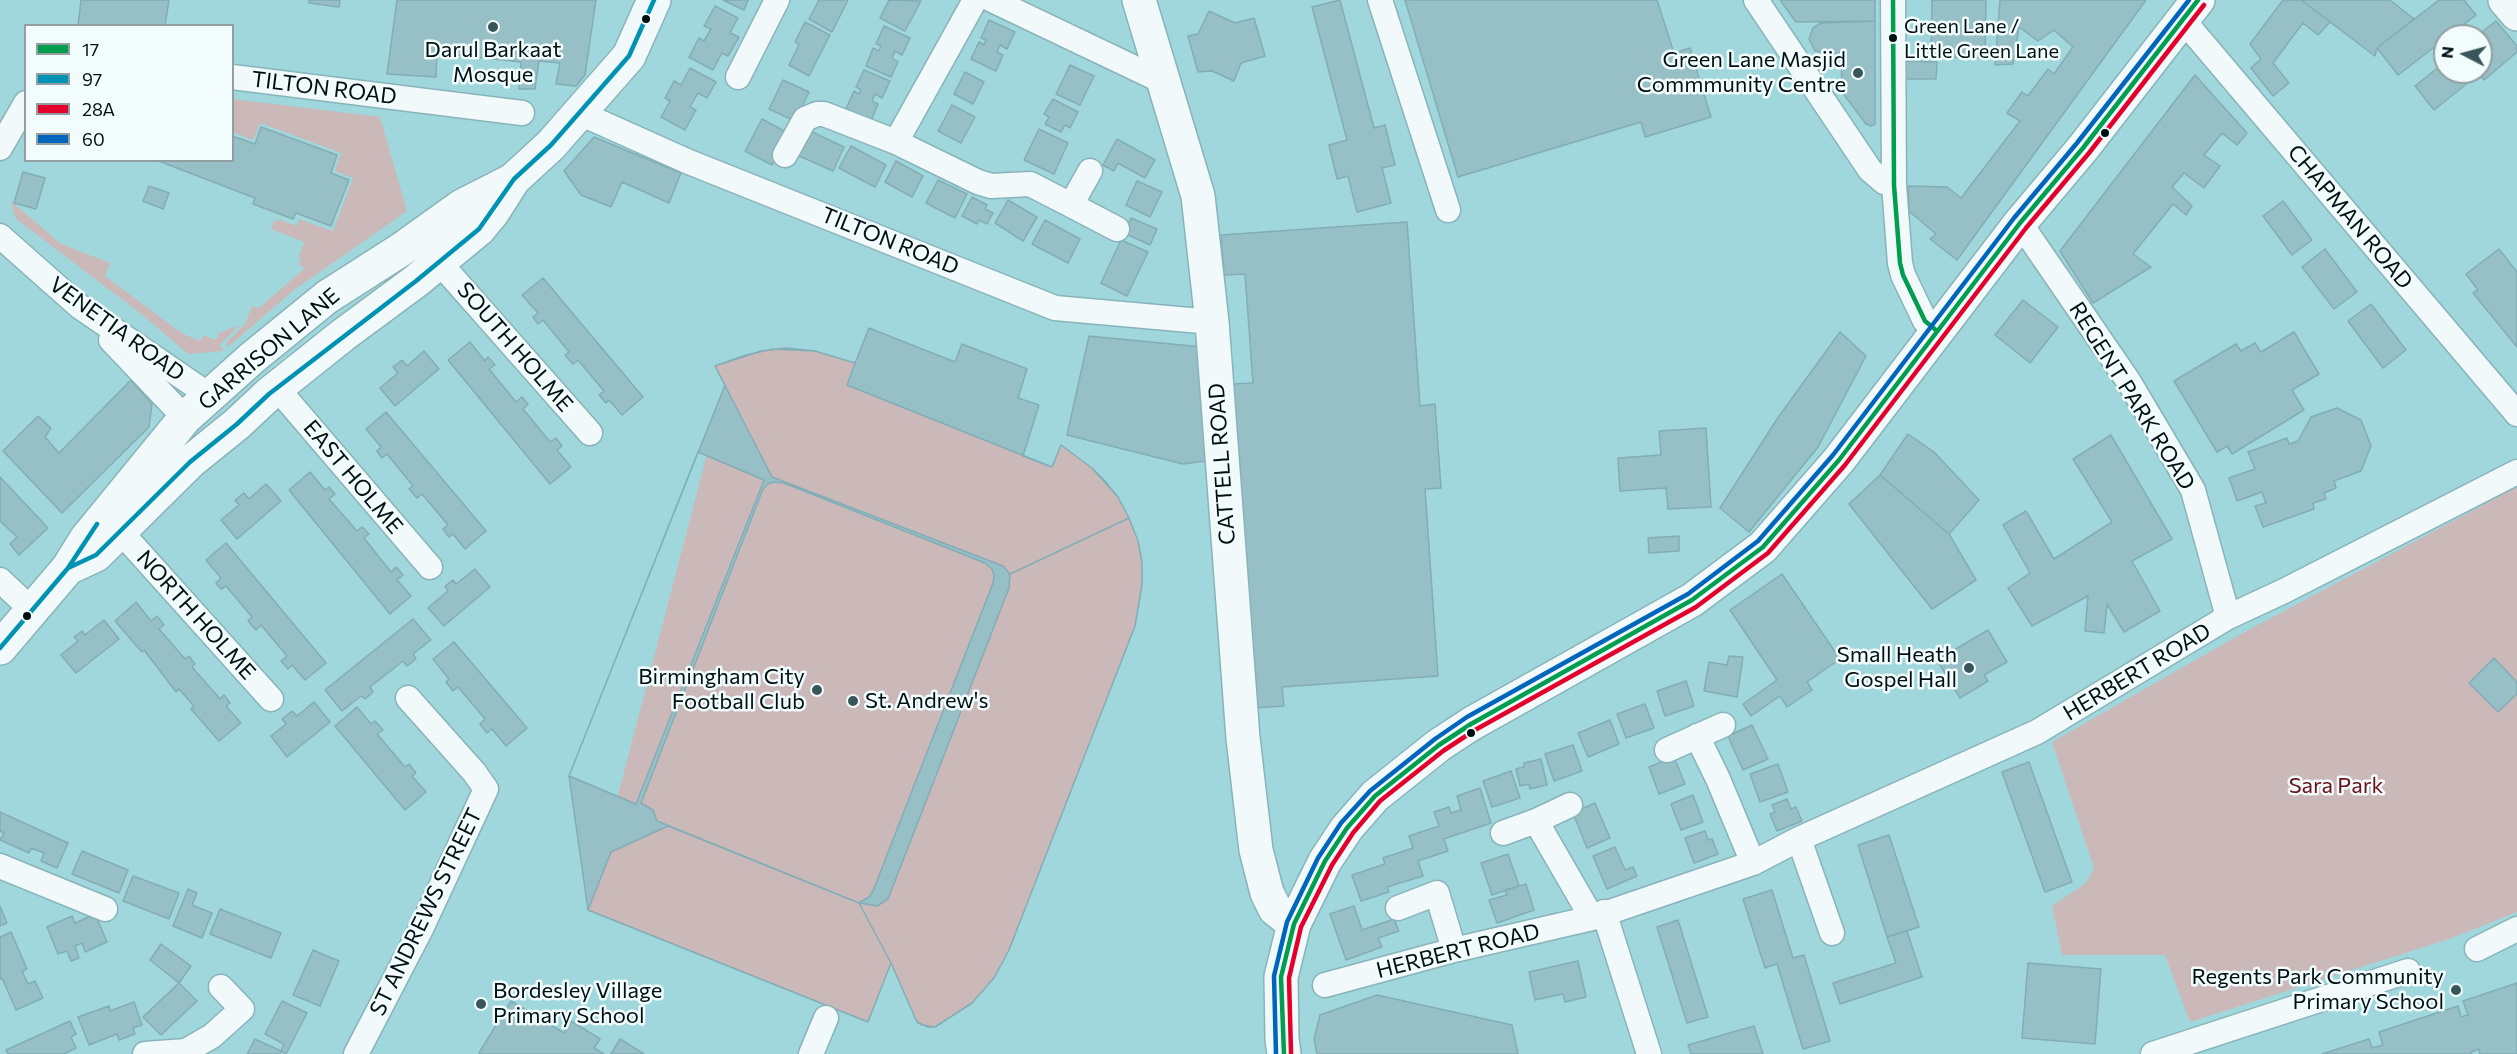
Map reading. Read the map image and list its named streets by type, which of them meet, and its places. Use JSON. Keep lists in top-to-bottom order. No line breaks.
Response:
{"streets":{"street":["TILTON ROAD","CHAPMAN ROAD","VENETIA ROAD","SOUTH HOLME","GARRISON LANE","REGENT PARK ROAD","CATTELL ROAD","EAST HOLME","NORTH HOLME","HERBERT ROAD","ST ANDREWS STREET"]},"crossings":[["TILTON ROAD","GARRISON LANE"],["TILTON ROAD","CATTELL ROAD"],["VENETIA ROAD","GARRISON LANE"],["SOUTH HOLME","GARRISON LANE"],["GARRISON LANE","EAST HOLME"],["GARRISON LANE","NORTH HOLME"],["REGENT PARK ROAD","HERBERT ROAD"]],"parks":["Sara Park"],"places":["Darul Barkaat Mosque","Green Lane / Little Green Lane","Green Lane Masjid Commmunity Centre","Small Heath Gospel Hall","Birmingham City Football Club","St. Andrew's","Regents Park Community Primary School","Bordesley Village Primary School"],"lines":["transit line 17","transit line 97","transit line 60","transit line 28A"],"legend":["17","97","28A","60"],"north":"left"}
